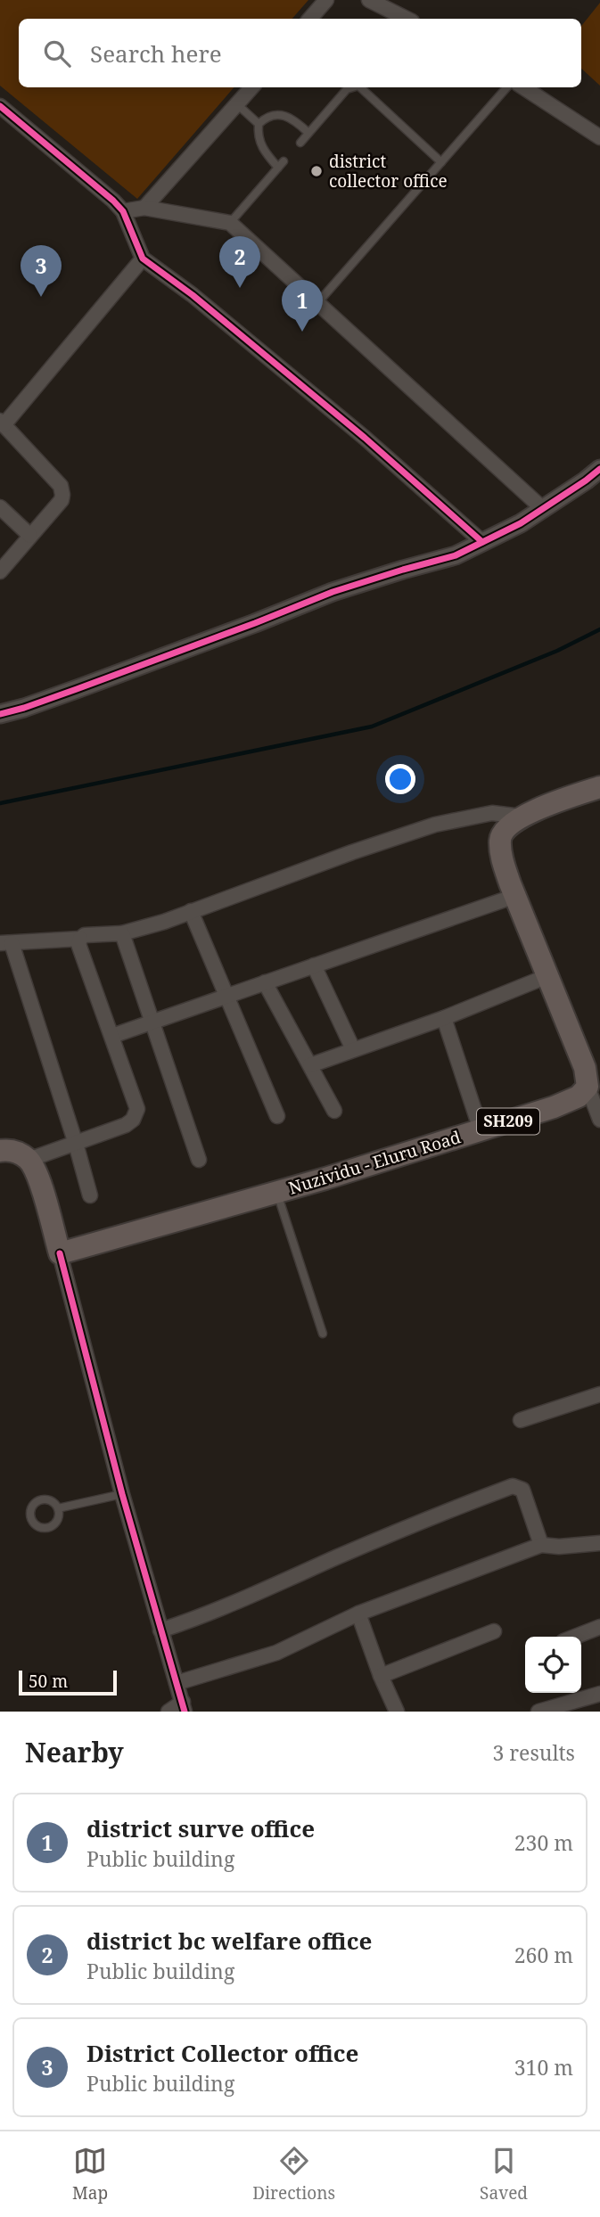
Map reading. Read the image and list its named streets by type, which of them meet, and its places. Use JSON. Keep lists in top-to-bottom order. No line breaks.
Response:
{"streets":{"main road":["SH209","Nuzividu - Eluru Road"]},"places":["district collector office"],"scale_bar":"50 m","page":{"search":"Search here","pins":["2","3","1"],"scale":"50 m","heading":["Nearby","3 results"],"list":[{"mark":"1","name":"district surve office","note":"Public building","value":"230 m"},{"mark":"2","name":"district bc welfare office","note":"Public building","value":"260 m"},{"mark":"3","name":"District Collector office","note":"Public building","value":"310 m"}],"nav":["Map","Directions","Saved"]}}
